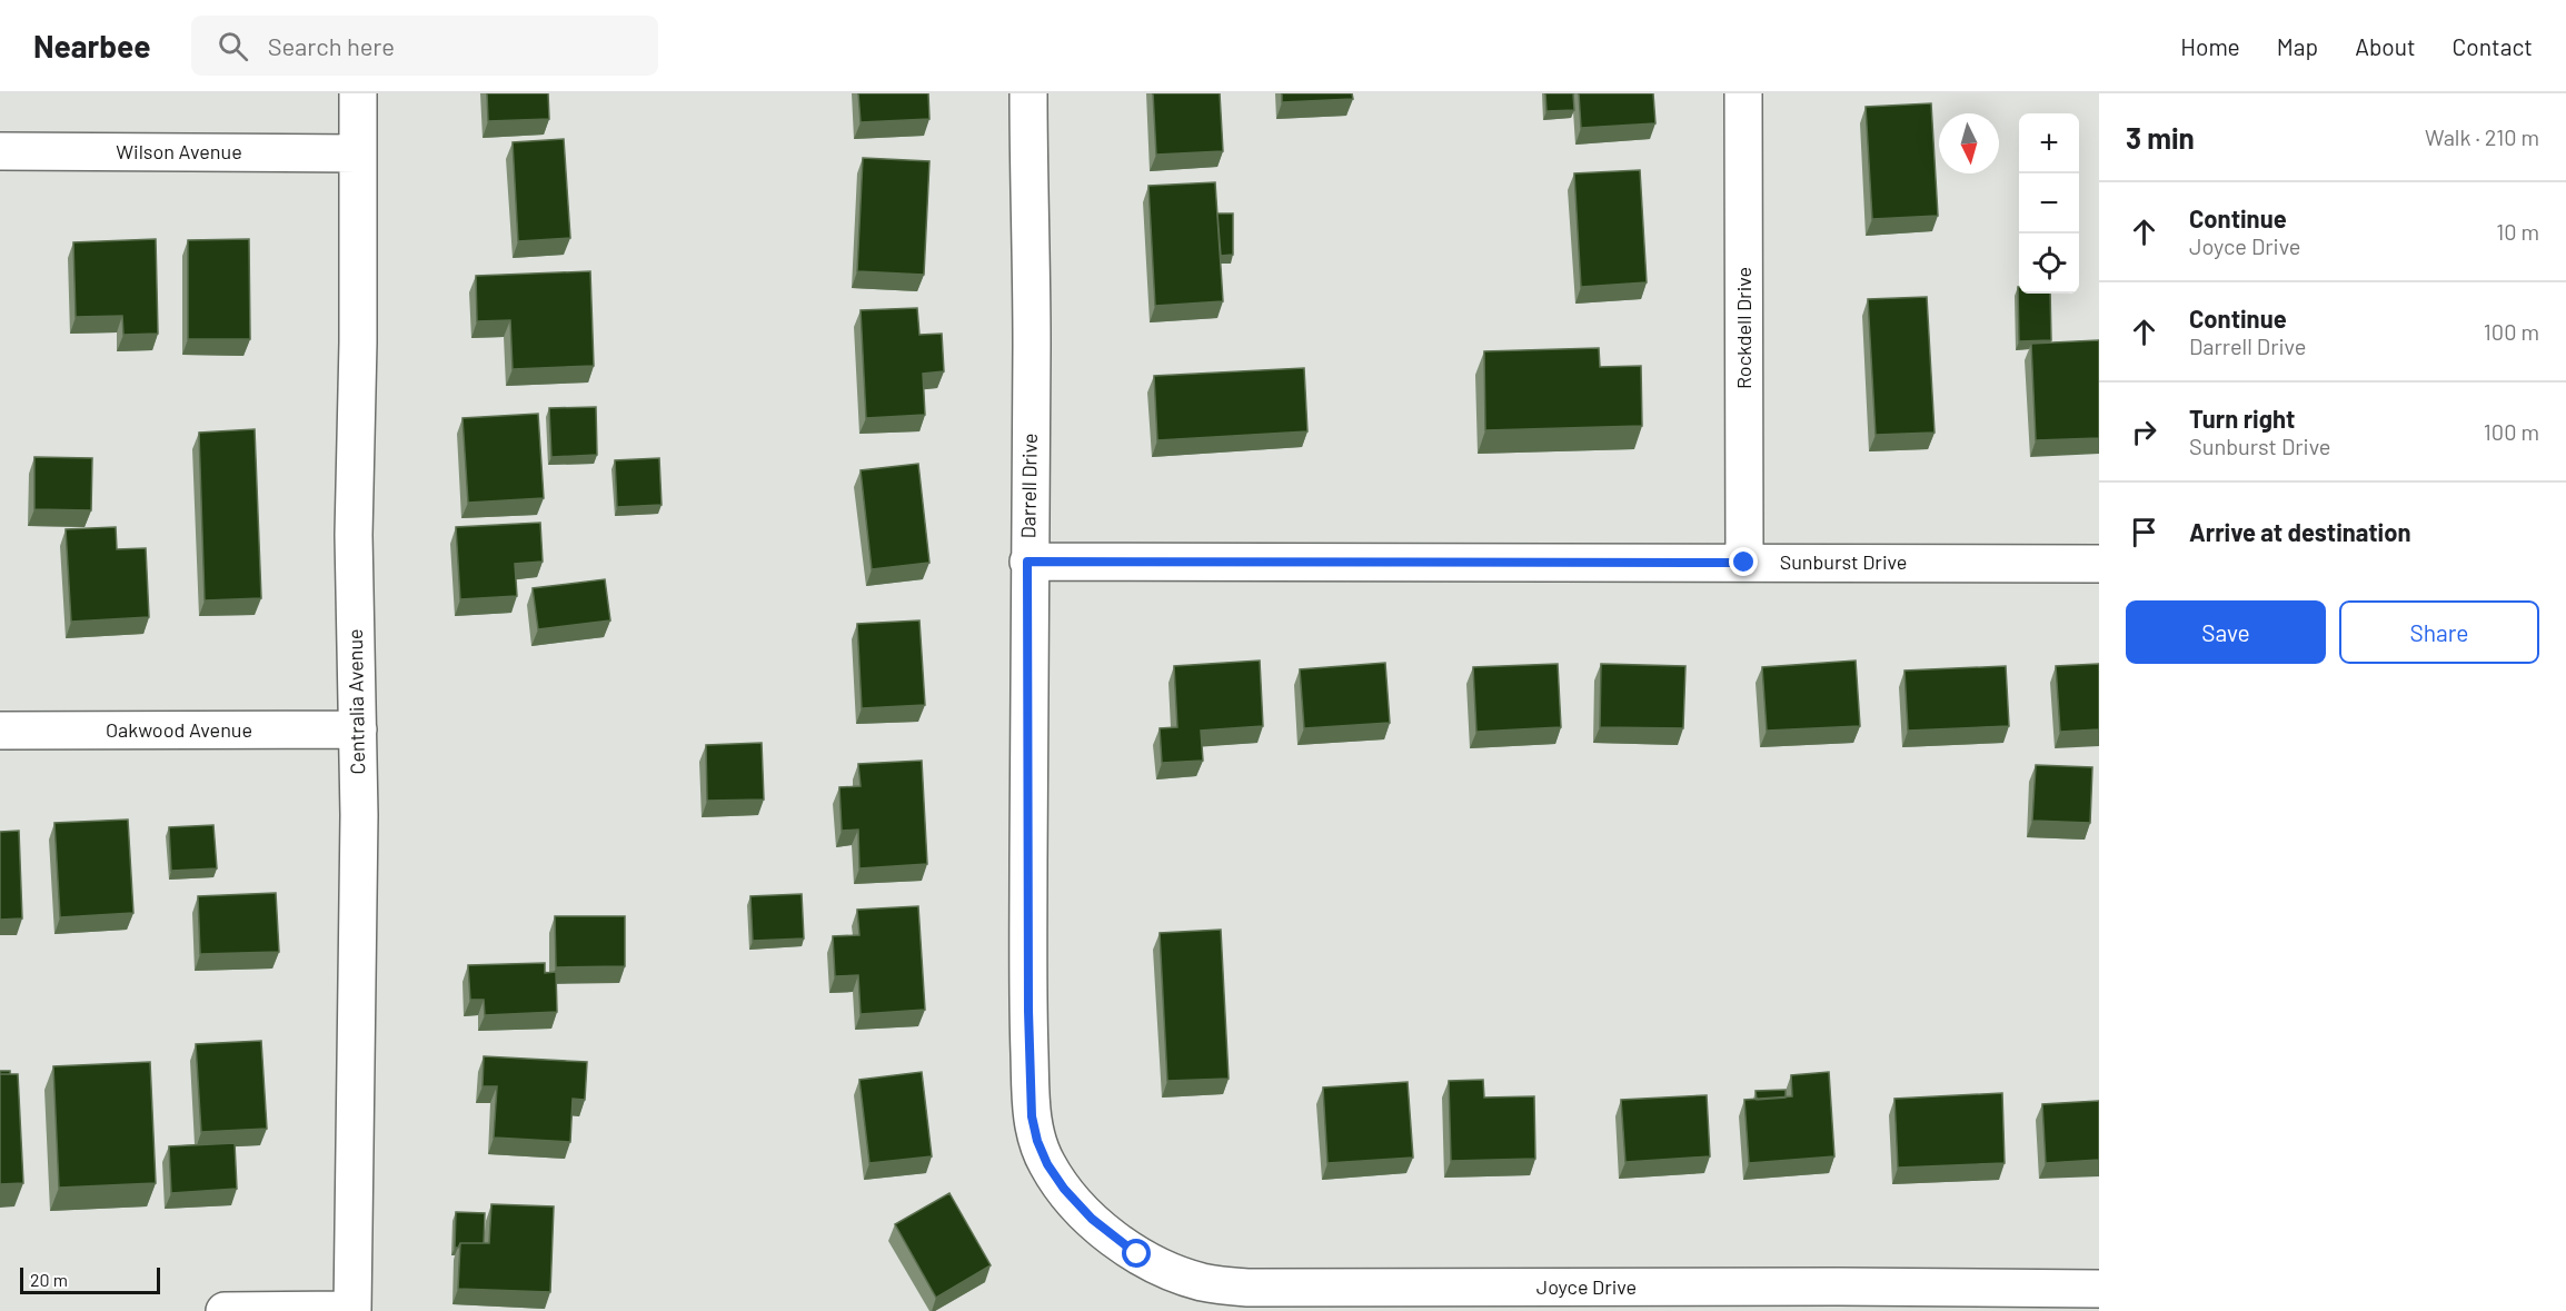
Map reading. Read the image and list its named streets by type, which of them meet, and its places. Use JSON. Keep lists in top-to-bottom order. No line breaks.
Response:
{"streets":{"street":["Wilson Avenue","Rockdell Drive","Darrell Drive","Sunburst Drive","Centralia Avenue","Oakwood Avenue","Joyce Drive"]},"crossings":[["Wilson Avenue","Centralia Avenue"],["Rockdell Drive","Sunburst Drive"],["Darrell Drive","Sunburst Drive"],["Darrell Drive","Joyce Drive"],["Centralia Avenue","Oakwood Avenue"]],"scale_bar":"20 m","north":"bottom","page":{"header":"Nearbee","search":"Search here","nav":["Home","Map","About","Contact"],"heading":["3 min","Walk · 210 m"],"map_buttons":["+","−"],"list":[["Continue","Joyce Drive","10 m"],["Continue","Darrell Drive","100 m"],["Turn right","Sunburst Drive","100 m"],"Arrive at destination"],"buttons":["Save","Share"],"scale":"20 m"}}
